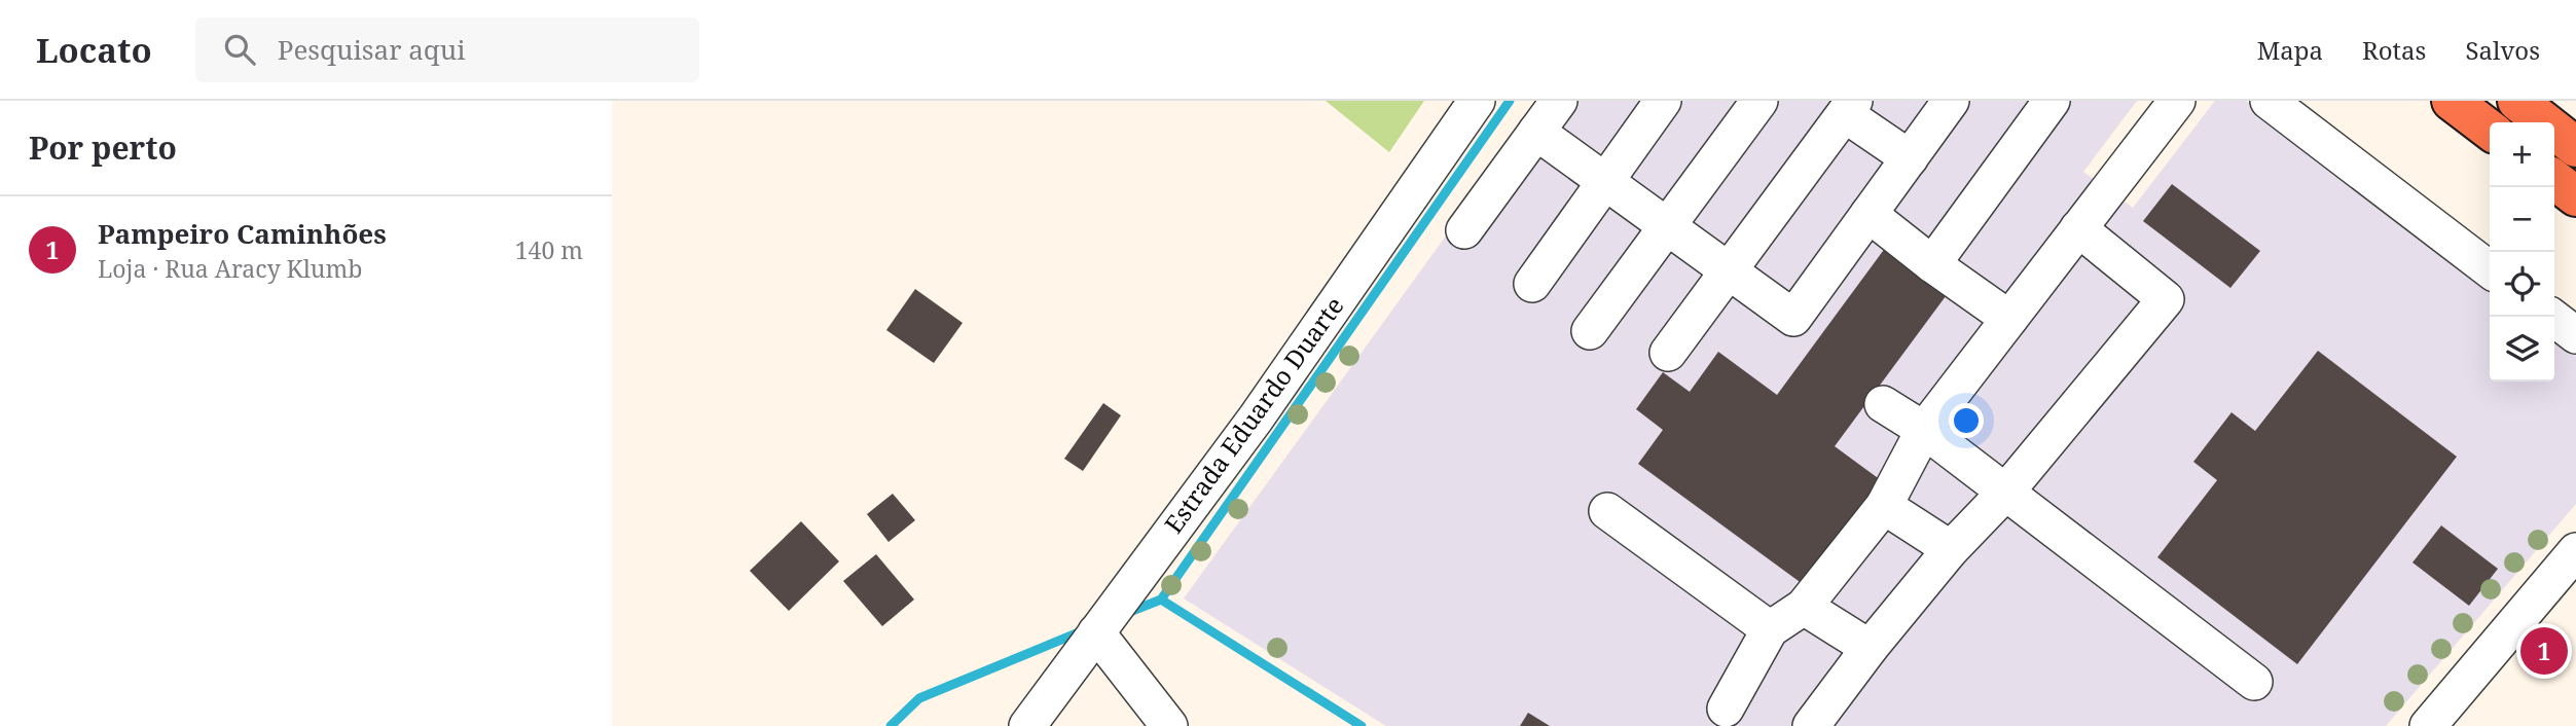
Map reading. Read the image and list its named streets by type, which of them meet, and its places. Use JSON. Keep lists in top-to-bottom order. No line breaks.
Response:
{"streets":{"street":["Estrada Eduardo Duarte"]},"page":{"header":"Locato","search":"Pesquisar aqui","nav":["Mapa","Rotas","Salvos"],"heading":"Por perto","map_buttons":["+","−"],"list":[{"mark":"1","name":"Pampeiro Caminhões","note":"Loja · Rua Aracy Klumb","value":"140 m"}],"pins":"1"}}
